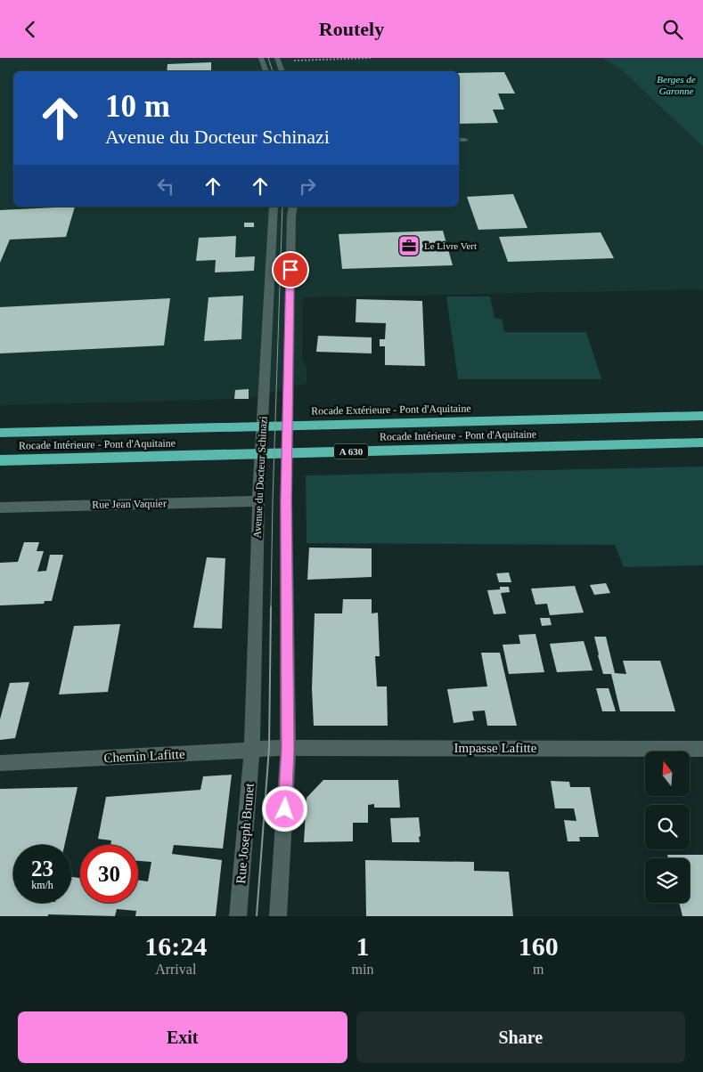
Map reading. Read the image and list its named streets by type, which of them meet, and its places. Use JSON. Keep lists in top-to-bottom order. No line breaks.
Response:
{"streets":{"highway":["Rocade Extérieure - Pont d'Aquitaine","Rocade Intérieure - Pont d'Aquitaine","A 630"],"street":["Avenue du Docteur Schinazi","Rue Jean Vaquier","Impasse Lafitte","Chemin Lafitte","Rue Joseph Brunet"]},"crossings":[["Avenue du Docteur Schinazi","Rue Jean Vaquier"],["Avenue du Docteur Schinazi","Chemin Lafitte"],["Avenue du Docteur Schinazi","Rue Joseph Brunet"],["Impasse Lafitte","Chemin Lafitte"],["Chemin Lafitte","Rue Joseph Brunet"]],"parks":["Berges de Garonne"],"places":{"office":["Le Livre Vert"]},"north":"top","page":{"header":"Routely","turn":["10 m","Avenue du Docteur Schinazi"],"speed":"23 km/h","limit":"30","eta":["16:24","Arrival","1","min","160","m"],"buttons":["Exit","Share"]}}
